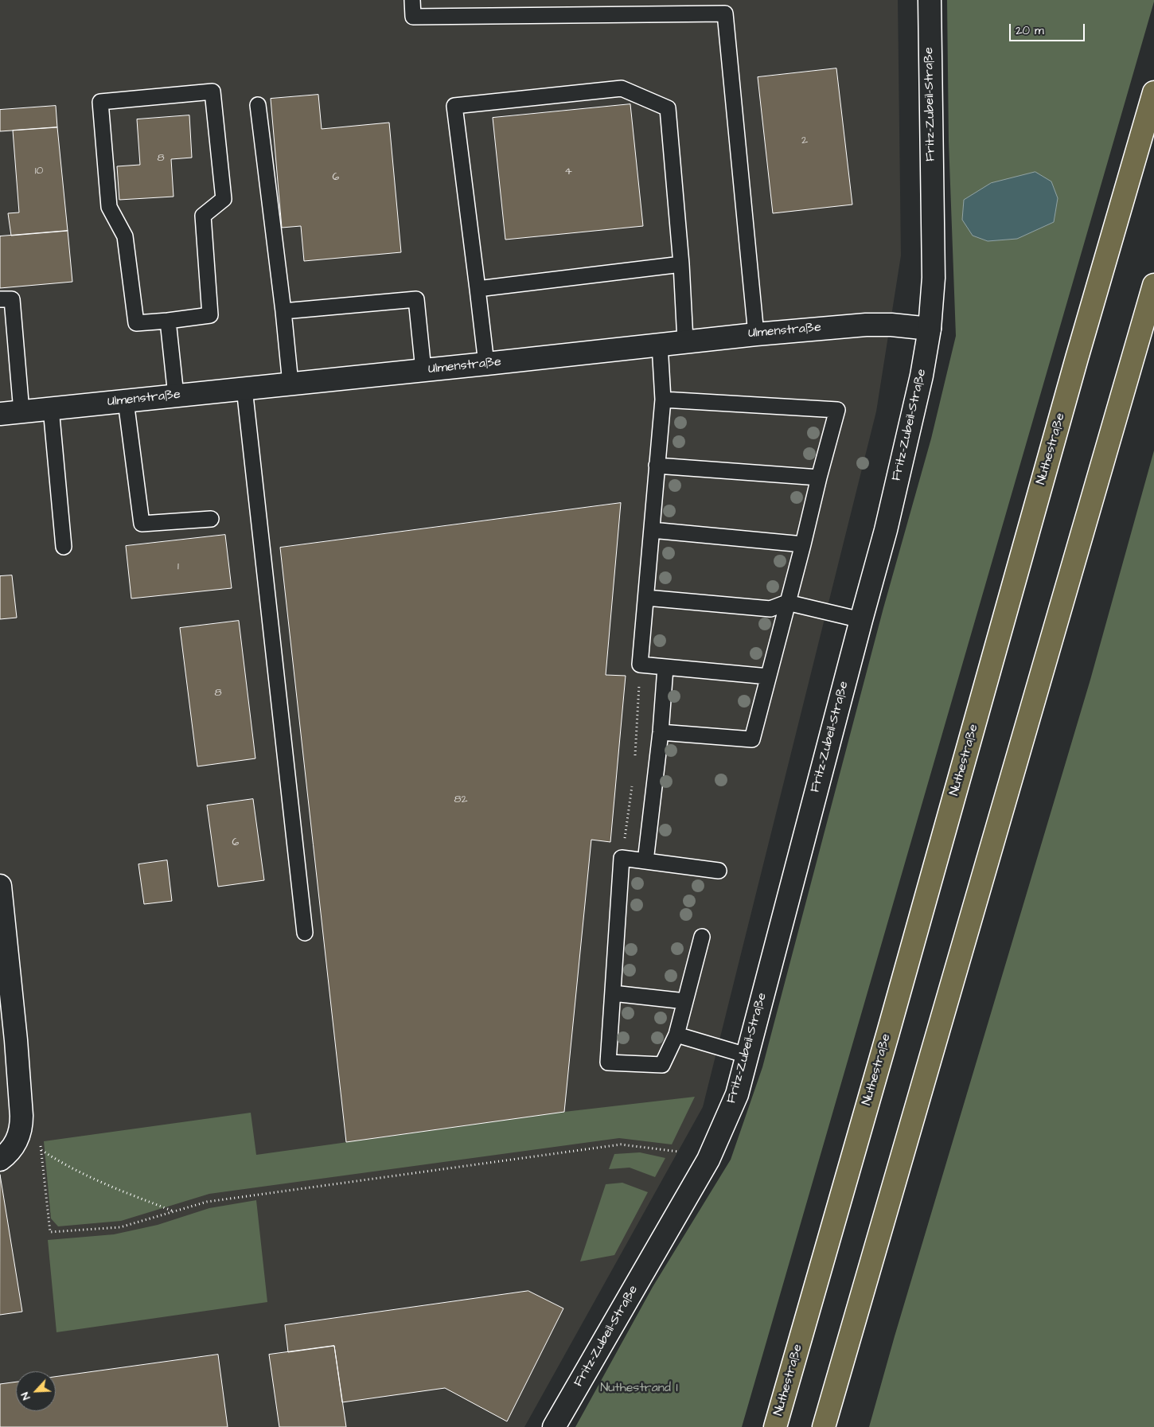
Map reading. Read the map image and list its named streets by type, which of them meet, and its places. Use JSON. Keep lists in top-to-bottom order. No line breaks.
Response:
{"streets":{"highway":["Nuthestraße"],"street":["Fritz-Zubeil-Straße","Ulmenstraße"]},"crossings":[["Fritz-Zubeil-Straße","Ulmenstraße"]],"parks":["Nuthestrand I"],"house_numbers":["2","8","10","4","6","1","8","82","6"],"scale_bar":"20 m","north":"bottom left"}
